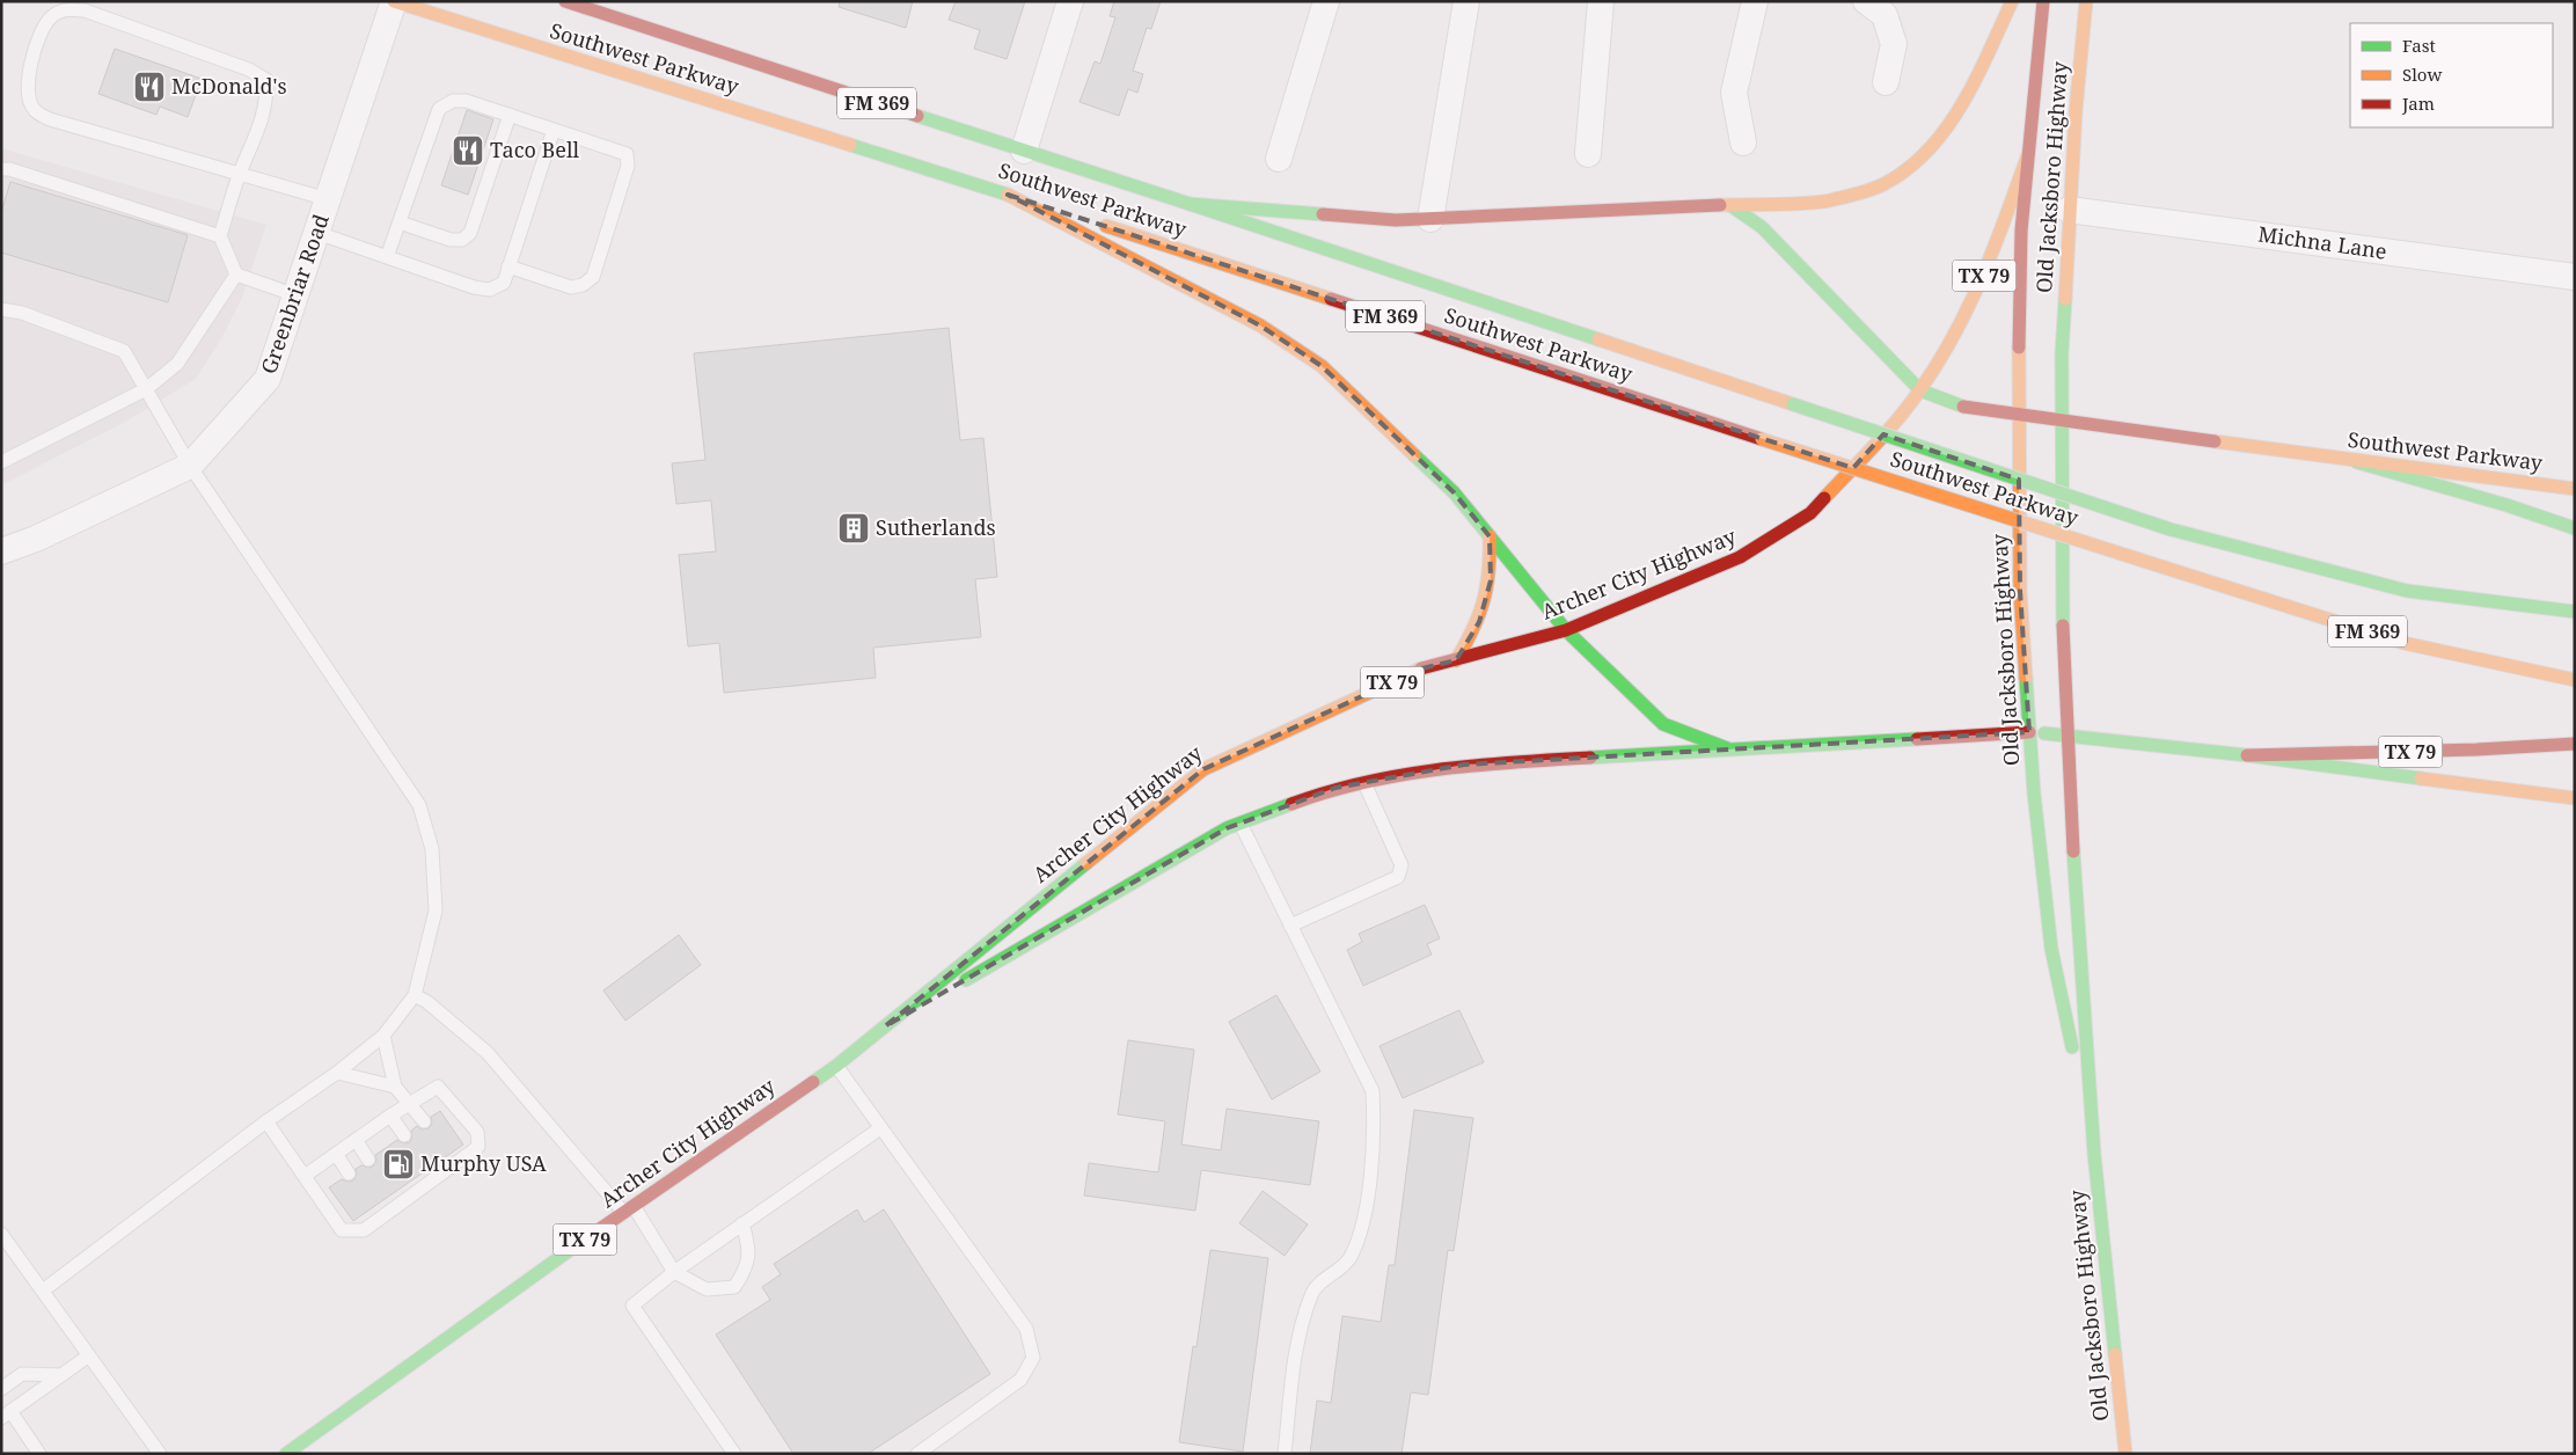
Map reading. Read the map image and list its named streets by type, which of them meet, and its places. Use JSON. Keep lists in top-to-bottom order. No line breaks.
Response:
{"streets":{"main road":["Southwest Parkway","FM 369","Old Jacksboro Highway","TX 79","Archer City Highway"],"street":["Michna Lane","Greenbriar Road"]},"crossings":[["Southwest Parkway","Old Jacksboro Highway"],["Southwest Parkway","Greenbriar Road"],["Southwest Parkway","Archer City Highway"],["Old Jacksboro Highway","Michna Lane"],["Old Jacksboro Highway","TX 79"],["Old Jacksboro Highway","Archer City Highway"],["TX 79","Archer City Highway"]],"places":{"restaurant":["McDonald's","Taco Bell"],"building":["Sutherlands"],"fuel station":["Murphy USA"]},"legend":["Fast","Slow","Jam"]}
